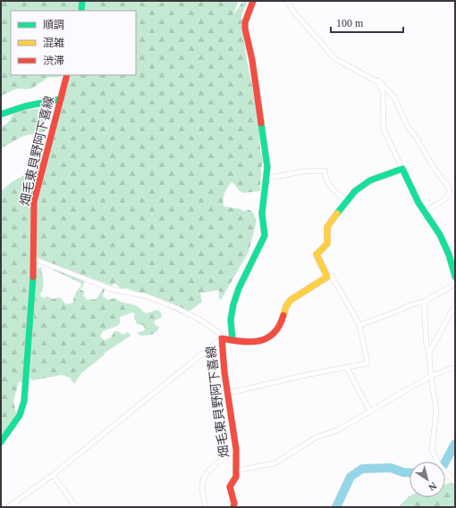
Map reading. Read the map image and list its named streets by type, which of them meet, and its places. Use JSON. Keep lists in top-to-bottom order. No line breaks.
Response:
{"streets":{"main road":["畑毛東貝野阿下喜線"]},"legend":["順調","混雑","渋滞"],"scale_bar":"100 m","north":"bottom right"}
